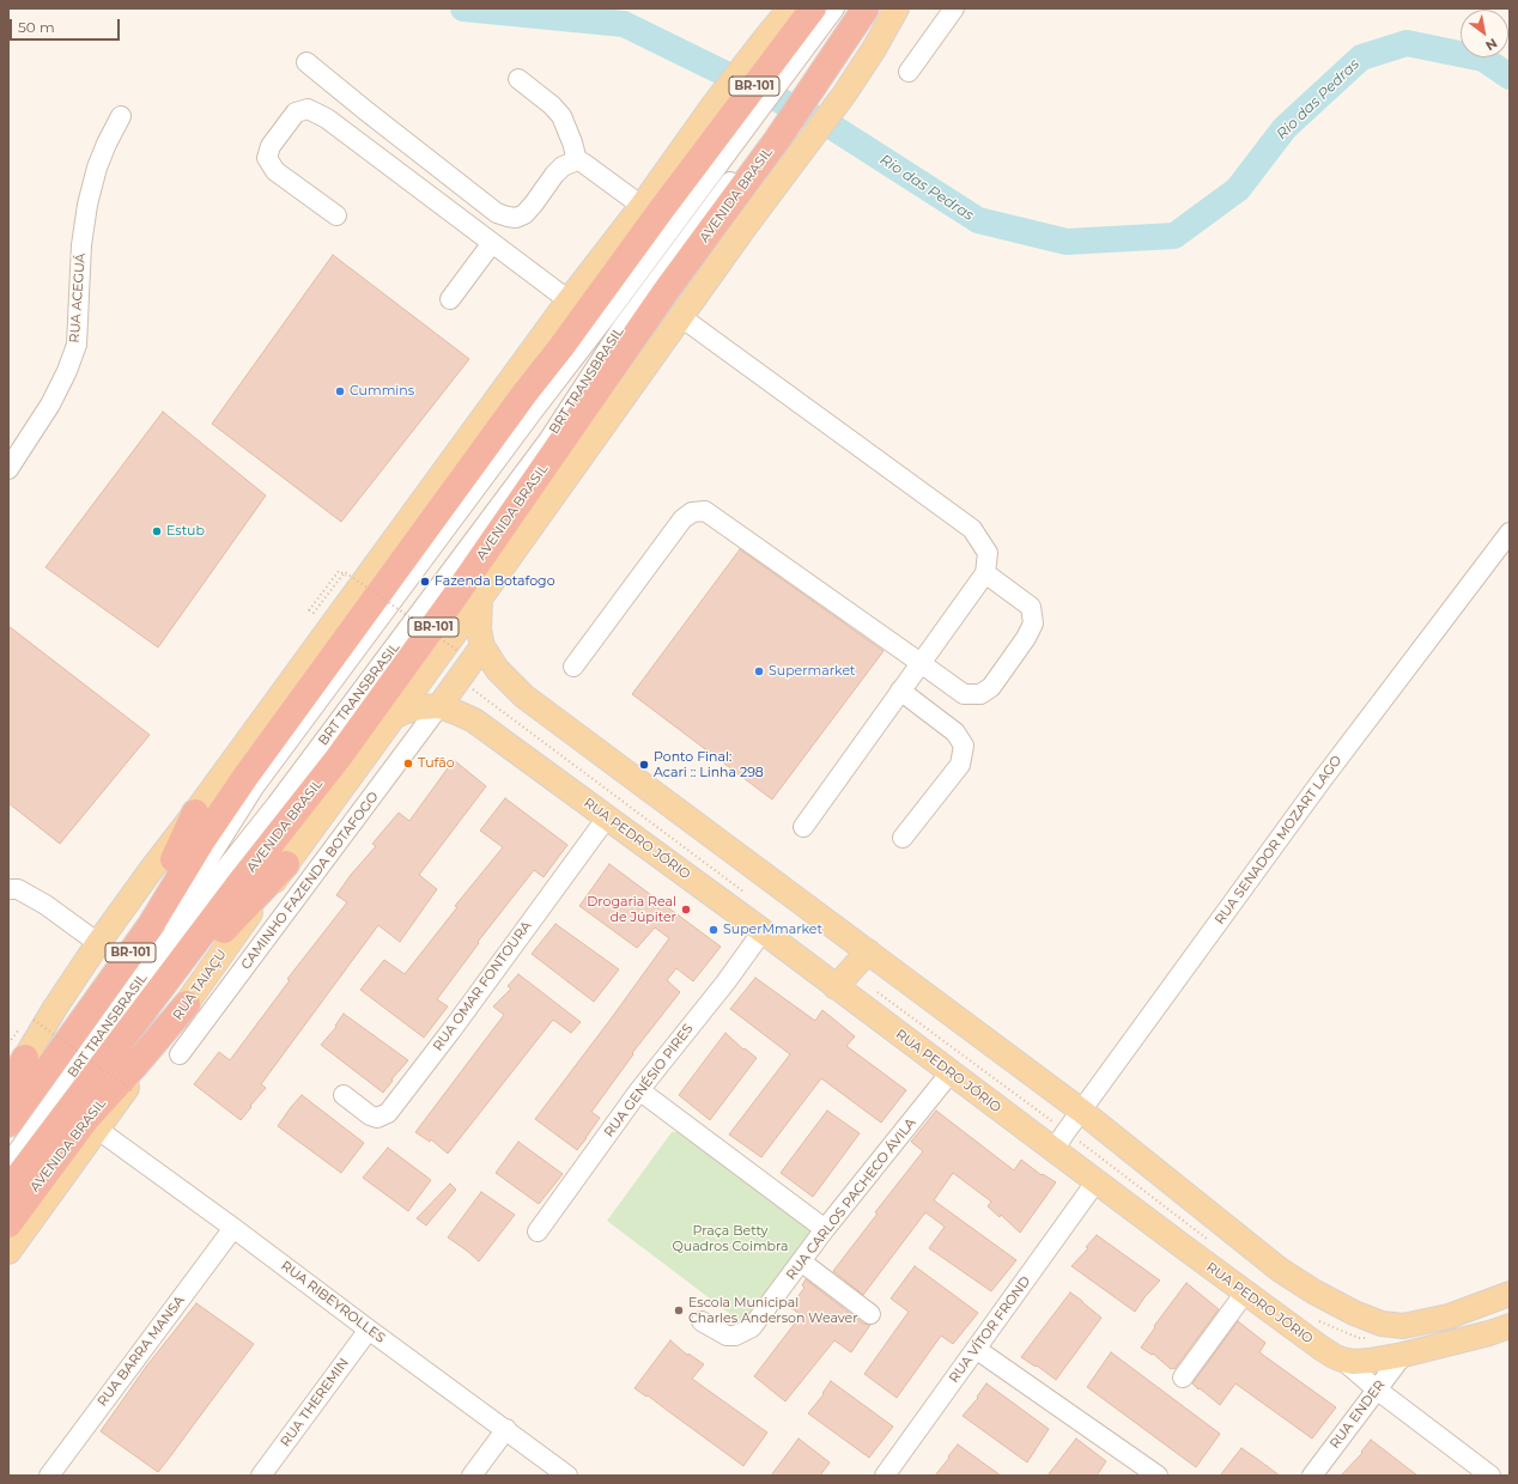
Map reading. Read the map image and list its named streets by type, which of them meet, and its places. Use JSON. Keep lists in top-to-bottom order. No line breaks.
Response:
{"streets":{"highway":["BR-101","AVENIDA BRASIL"],"main road":["RUA PEDRO JÓRIO","RUA TAIAÇU"],"street":["RUA ACEGUÁ","BRT TRANSBRASIL","RUA SENADOR MOZART LAGO","CAMINHO FAZENDA BOTAFOGO","RUA OMAR FONTOURA","RUA GENÉSIO PIRES","RUA CARLOS PACHECO ÁVILA","RUA RIBEYROLLES","RUA VÍTOR FROND","RUA BARRA MANSA","RUA THEREMIN","RUA ENDER"]},"crossings":[["BR-101","BRT TRANSBRASIL"],["AVENIDA BRASIL","BRT TRANSBRASIL"],["AVENIDA BRASIL","RUA PEDRO JÓRIO"],["AVENIDA BRASIL","RUA TAIAÇU"],["RUA PEDRO JÓRIO","RUA SENADOR MOZART LAGO"],["RUA PEDRO JÓRIO","CAMINHO FAZENDA BOTAFOGO"],["RUA PEDRO JÓRIO","RUA TAIAÇU"],["RUA PEDRO JÓRIO","RUA OMAR FONTOURA"],["RUA PEDRO JÓRIO","RUA GENÉSIO PIRES"],["RUA PEDRO JÓRIO","RUA CARLOS PACHECO ÁVILA"],["RUA PEDRO JÓRIO","RUA VÍTOR FROND"],["RUA PEDRO JÓRIO","RUA ENDER"],["RUA TAIAÇU","RUA RIBEYROLLES"],["RUA RIBEYROLLES","RUA BARRA MANSA"],["RUA RIBEYROLLES","RUA THEREMIN"]],"water":["Rio das Pedras"],"parks":["Praça Betty Quadros Coimbra"],"places":["Cummins","Estub","Fazenda Botafogo","Supermarket","Tufão","Ponto Final: Acari :: Linha 298","Drogaria Real de Júpiter","SuperMmarket","Escola Municipal Charles Anderson Weaver"],"scale_bar":"50 m","north":"bottom right"}
